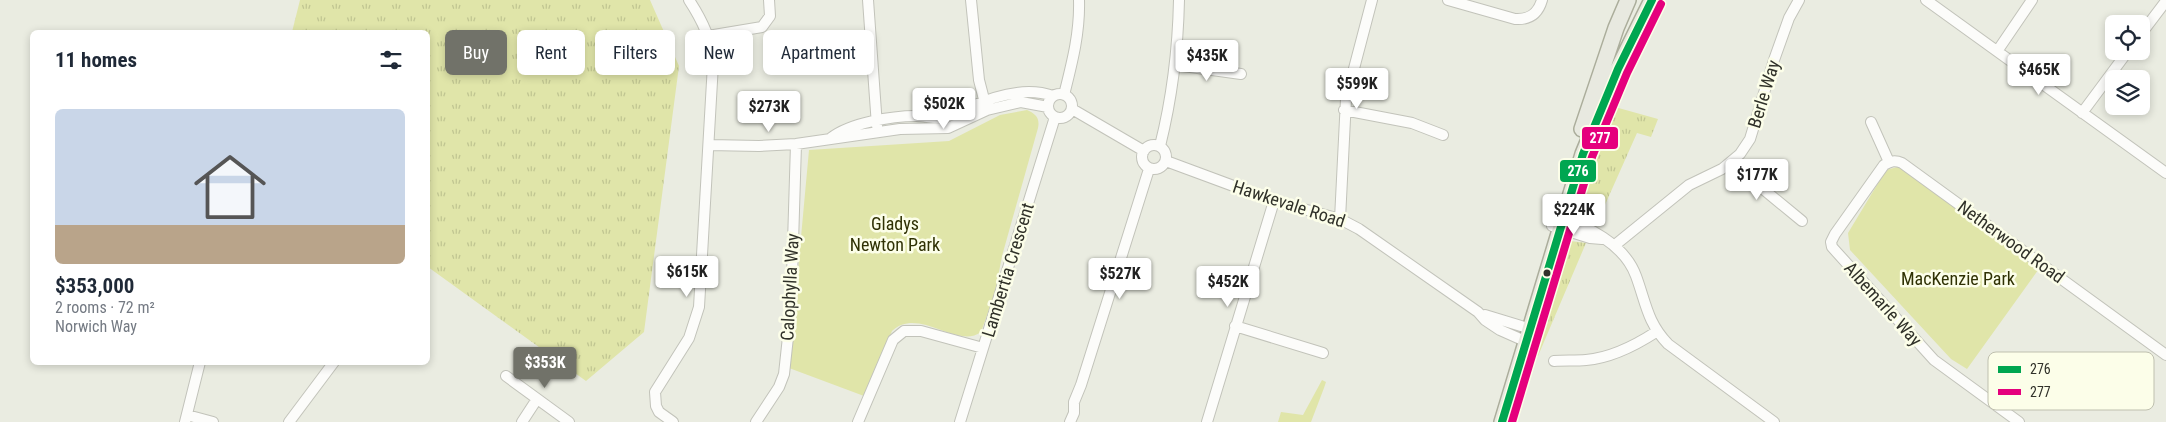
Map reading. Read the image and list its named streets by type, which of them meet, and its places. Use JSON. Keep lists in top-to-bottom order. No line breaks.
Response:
{"streets":{"street":["Berle Way","Hawkevale Road","Netherwood Road","Lambertia Crescent","Calophylla Way","Albemarle Way"]},"crossings":[["Netherwood Road","Albemarle Way"]],"parks":["Gladys Newton Park","MacKenzie Park"],"lines":["transit line 276","transit line 277"],"legend":["276","277"],"page":{"chip":["Buy","Rent","Filters","New","Apartment"],"heading":"11 homes","price":["$435K","$465K","$599K","$502K","$273K","$177K","$224K","$615K","$527K","$452K","$353K"],"list":[{"name":"$353,000","note":"2 rooms · 72 m² · Norwich Way"}]}}
